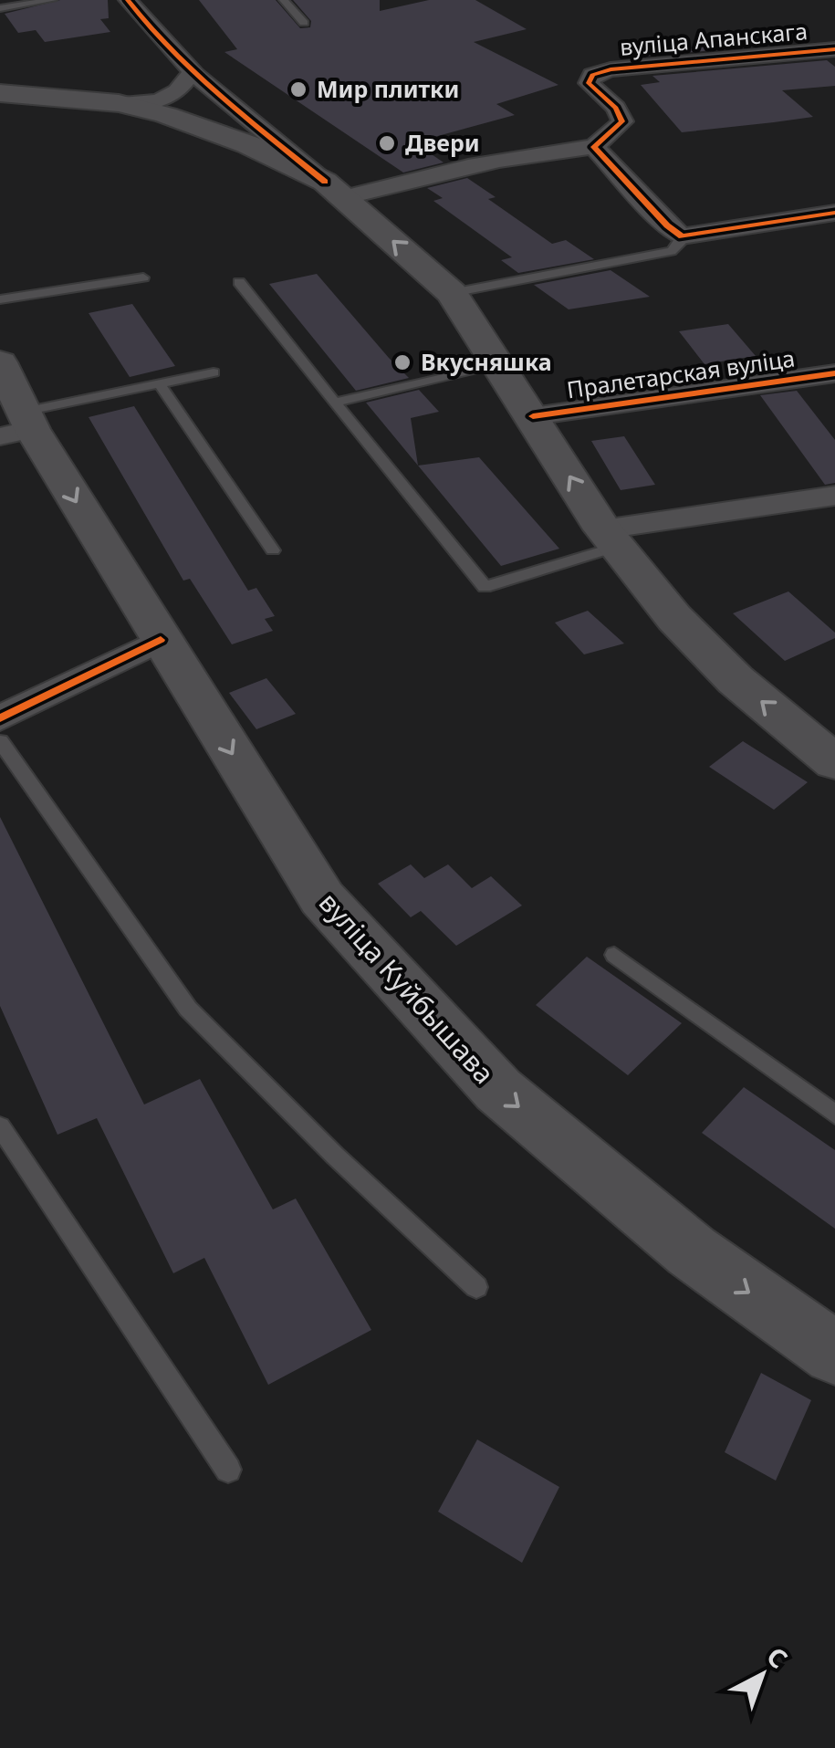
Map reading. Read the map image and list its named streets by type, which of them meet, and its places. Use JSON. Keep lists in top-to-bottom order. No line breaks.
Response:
{"streets":{"main road":["Пралетарская вуліца","вуліца Куйбышава"],"street":["вуліца Апанскага"]},"one_way":["Пралетарская вуліца","вуліца Куйбышава"],"places":["Мир плитки","Двери","Вкусняшка"],"north":"top right"}
